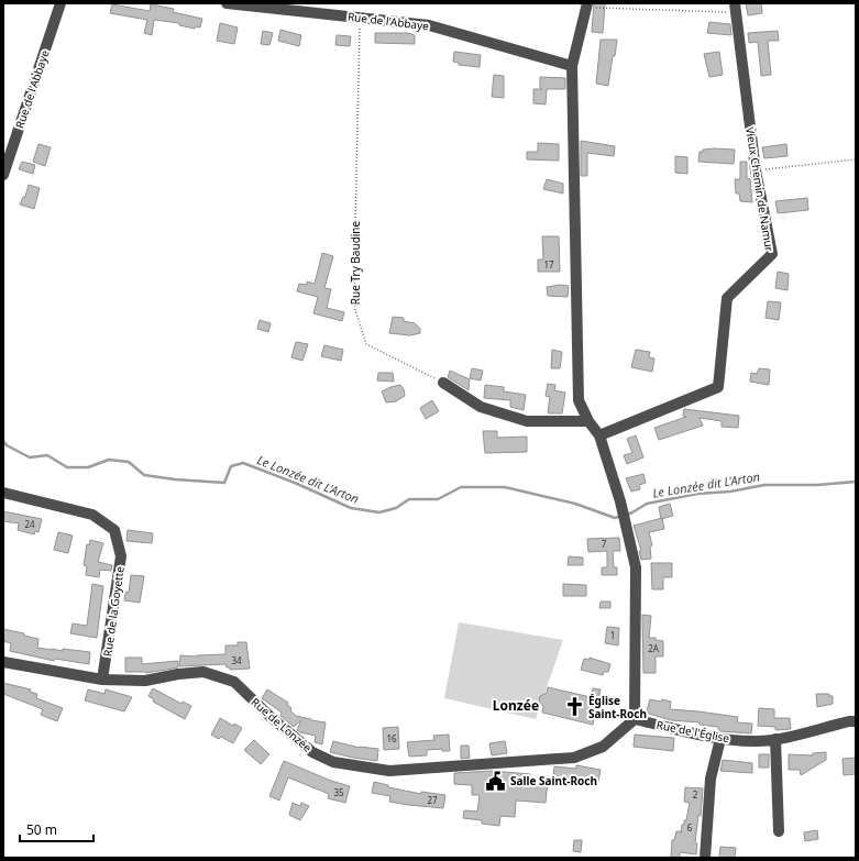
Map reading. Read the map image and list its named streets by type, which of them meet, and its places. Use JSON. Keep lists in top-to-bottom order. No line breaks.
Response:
{"streets":{"street":["Rue de l'Abbaye","Vieux Chemin de Namur","Rue de la Goyette","Rue de Lonzée","Rue de l'Église"],"path":["Rue Try Baudine"]},"crossings":[["Rue de l'Abbaye","Rue Try Baudine"],["Rue de la Goyette","Rue de Lonzée"],["Rue de Lonzée","Rue de l'Église"]],"districts":["Lonzée"],"water":["Le Lonzée dit L'Arton"],"places":{"church":["Église Saint-Roch"],"public building":["Salle Saint-Roch"]},"house_numbers":["17","24","7","1","2A","34","16","35","2","27","6"],"scale_bar":"50 m"}
